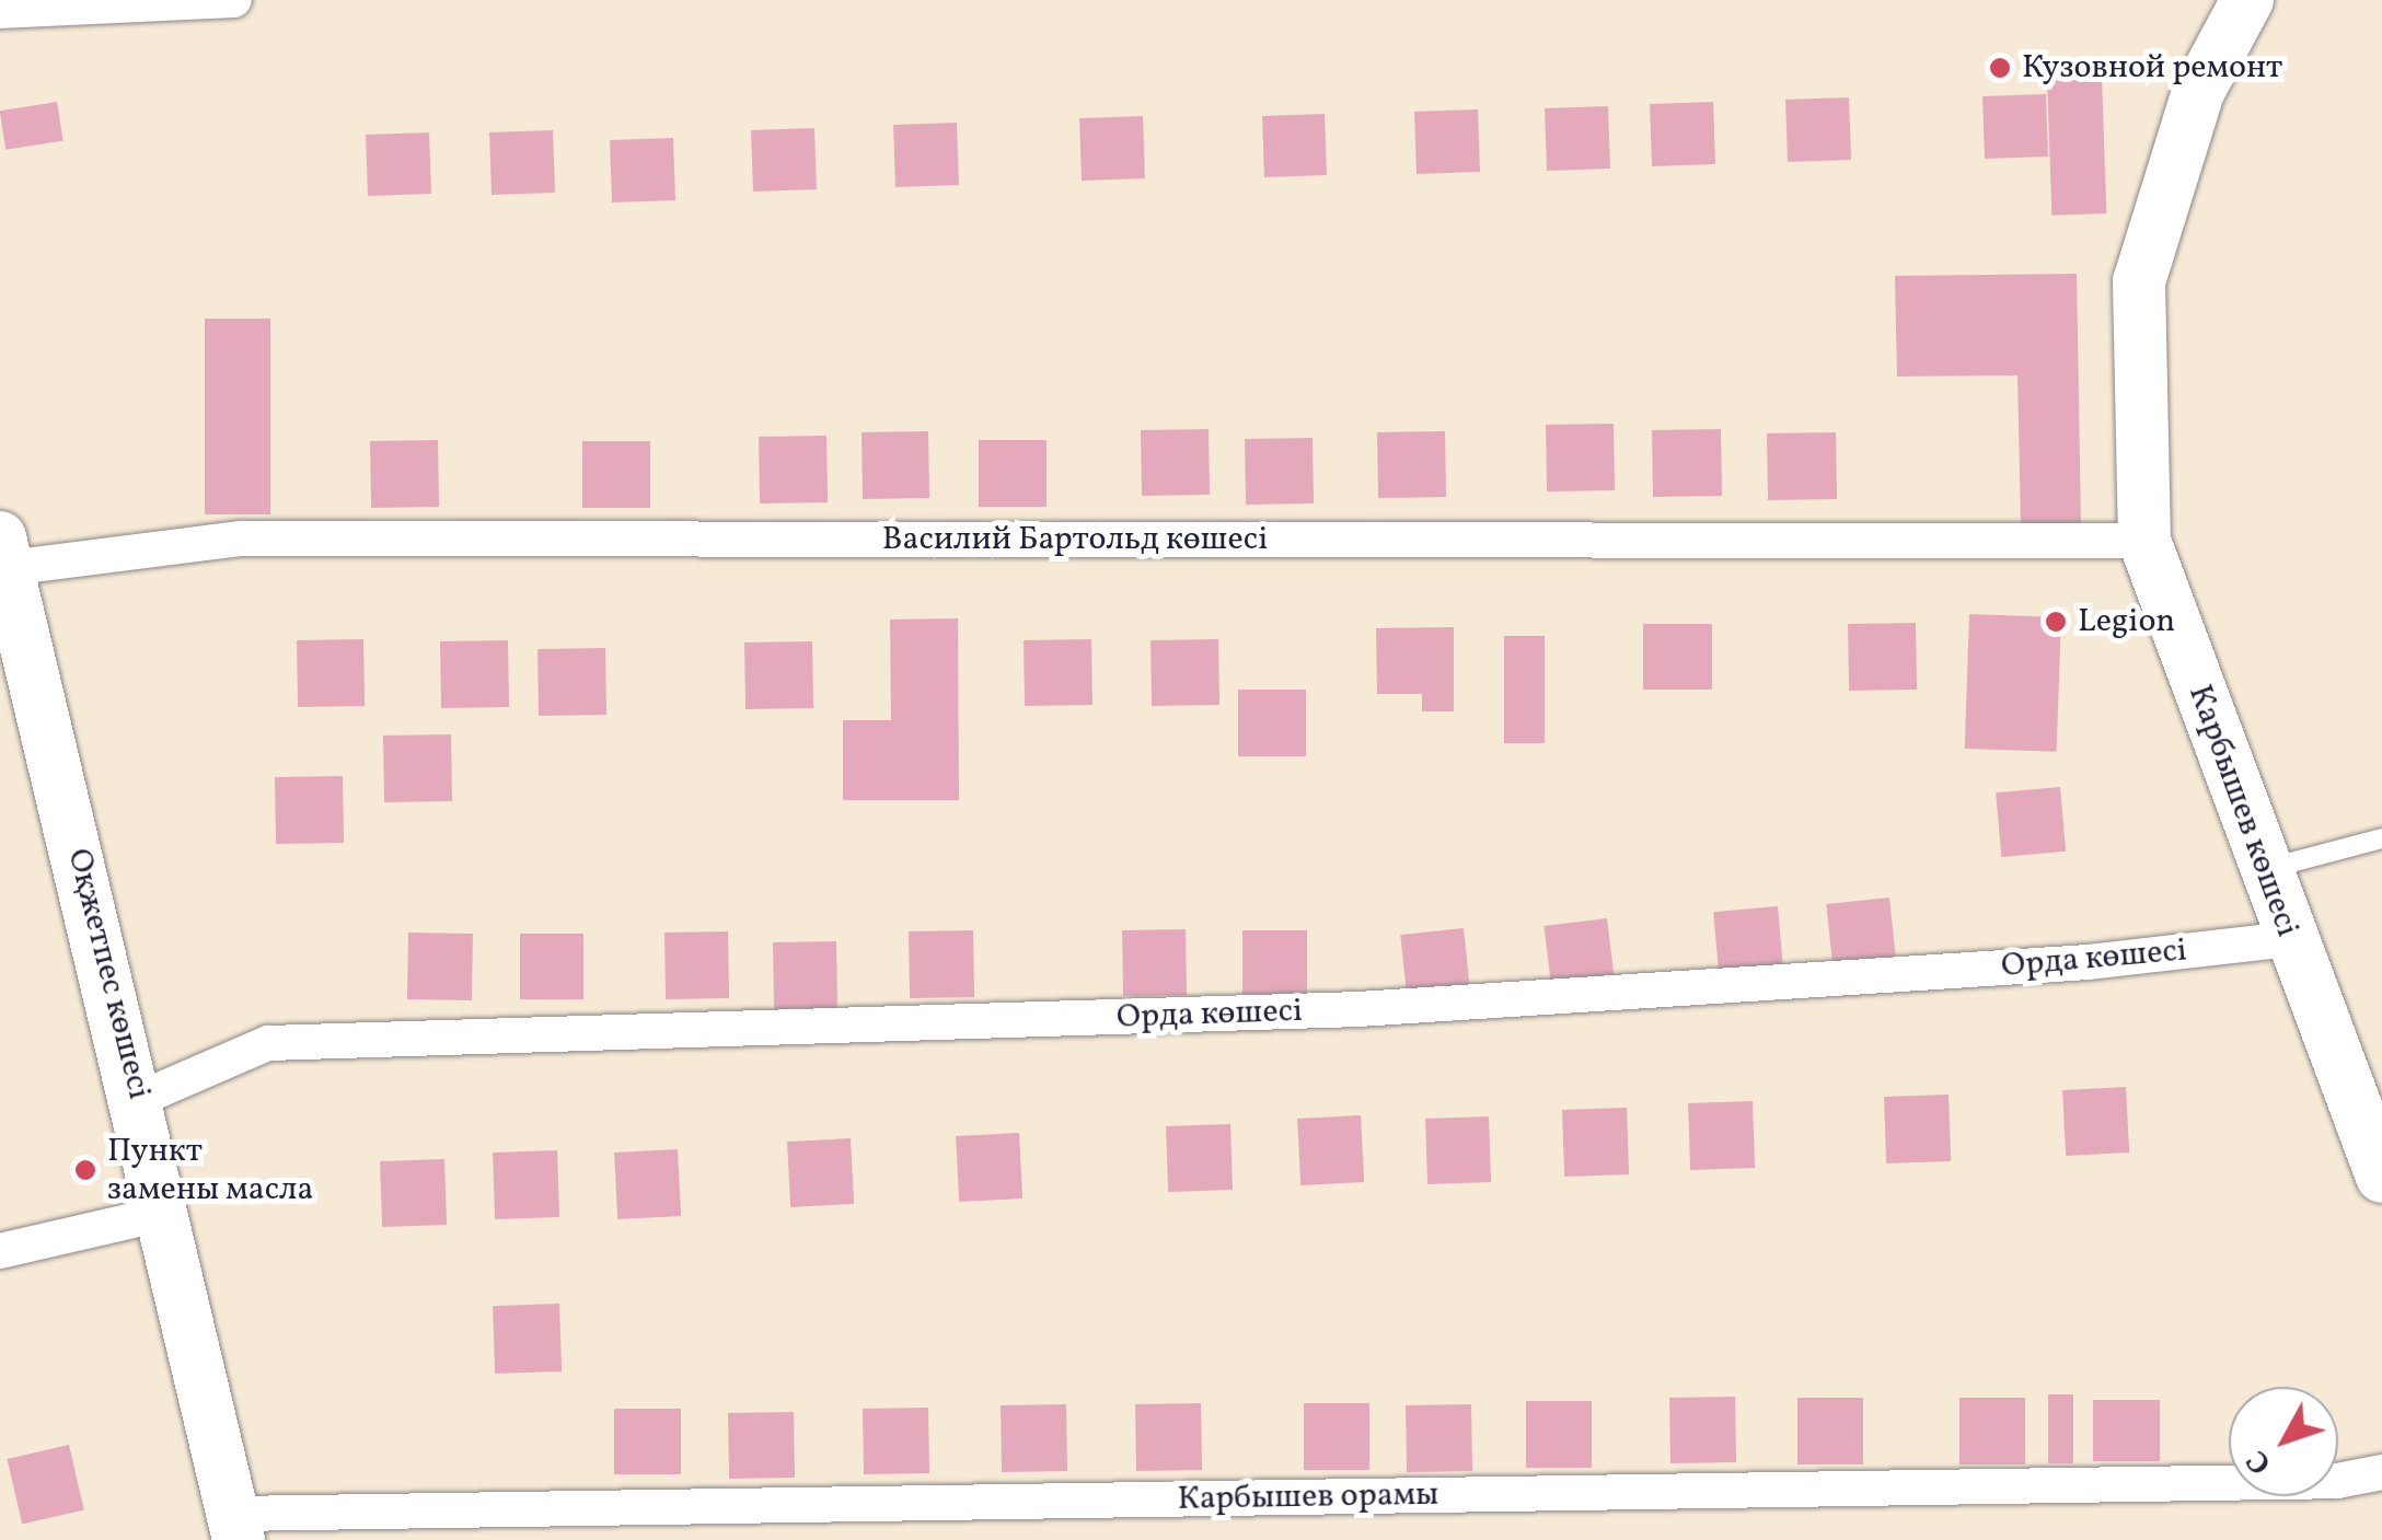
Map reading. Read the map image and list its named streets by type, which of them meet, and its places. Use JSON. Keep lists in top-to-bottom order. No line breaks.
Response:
{"streets":{"street":["Василий Бартольд көшесі","Карбышев көшесі","Орда көшесі","Оқжетпес көшесі","Карбышев орамы"]},"crossings":[["Василий Бартольд көшесі","Карбышев көшесі"],["Василий Бартольд көшесі","Оқжетпес көшесі"],["Карбышев көшесі","Орда көшесі"],["Орда көшесі","Оқжетпес көшесі"],["Оқжетпес көшесі","Карбышев орамы"]],"places":["Кузовной ремонт","Legion","Пункт замены масла"],"north":"bottom left"}
